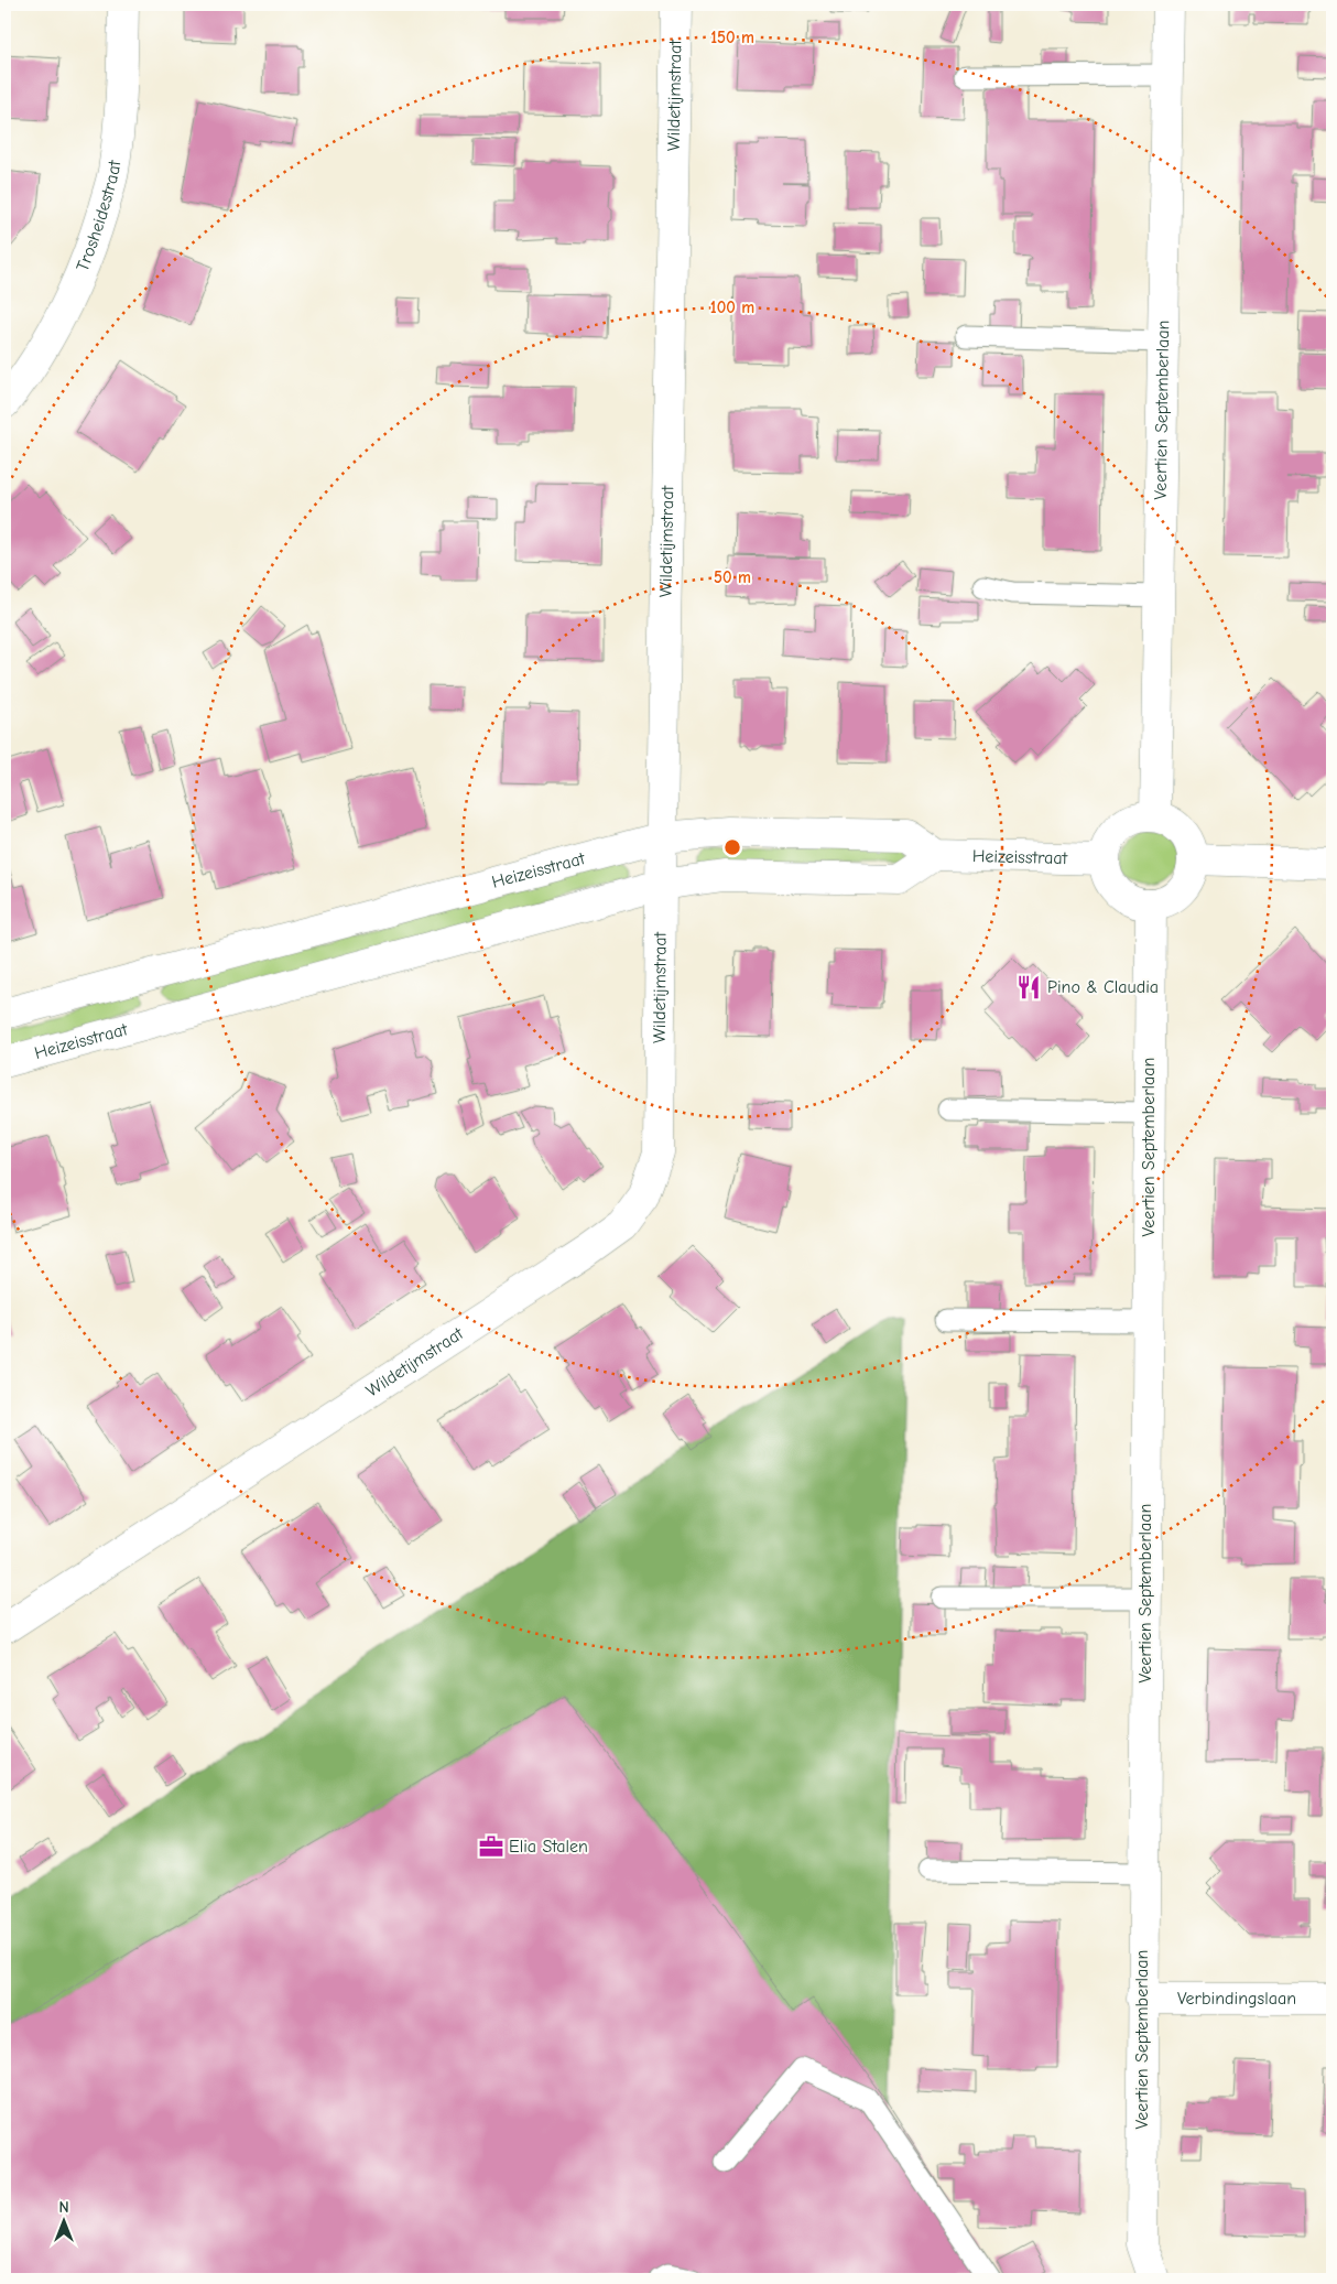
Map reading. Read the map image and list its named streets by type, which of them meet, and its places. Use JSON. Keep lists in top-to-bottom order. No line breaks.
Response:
{"streets":{"street":["Wildetijmstraat","Trosheidestraat","Veertien Septemberlaan","Heizeisstraat","Verbindingslaan"]},"crossings":[["Wildetijmstraat","Heizeisstraat"],["Veertien Septemberlaan","Heizeisstraat"],["Veertien Septemberlaan","Verbindingslaan"]],"places":{"restaurant":["Pino & Claudia"],"office":["Elia Stalen"]},"north":"top","rings":["150 m","100 m","50 m"]}
